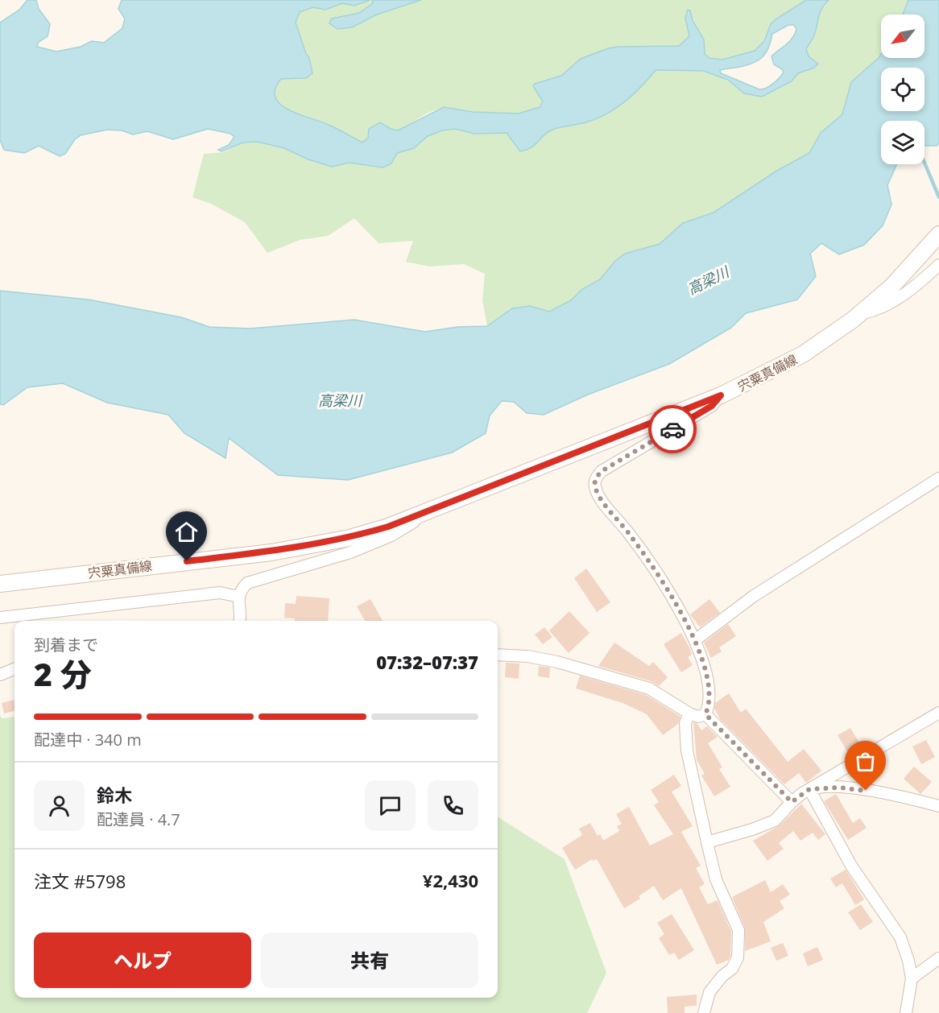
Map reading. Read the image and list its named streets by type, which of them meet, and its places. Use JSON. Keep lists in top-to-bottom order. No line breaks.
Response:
{"streets":{"main road":["宍粟真備線"]},"water":["高梁川"],"north":"bottom left","page":{"heading":["2 分","到着まで","07:32–07:37"],"panel":["鈴木","配達員 · 4.7","注文 #5798","¥2,430"],"bar":"配達中 · 340 m","buttons":["ヘルプ","共有"]}}
